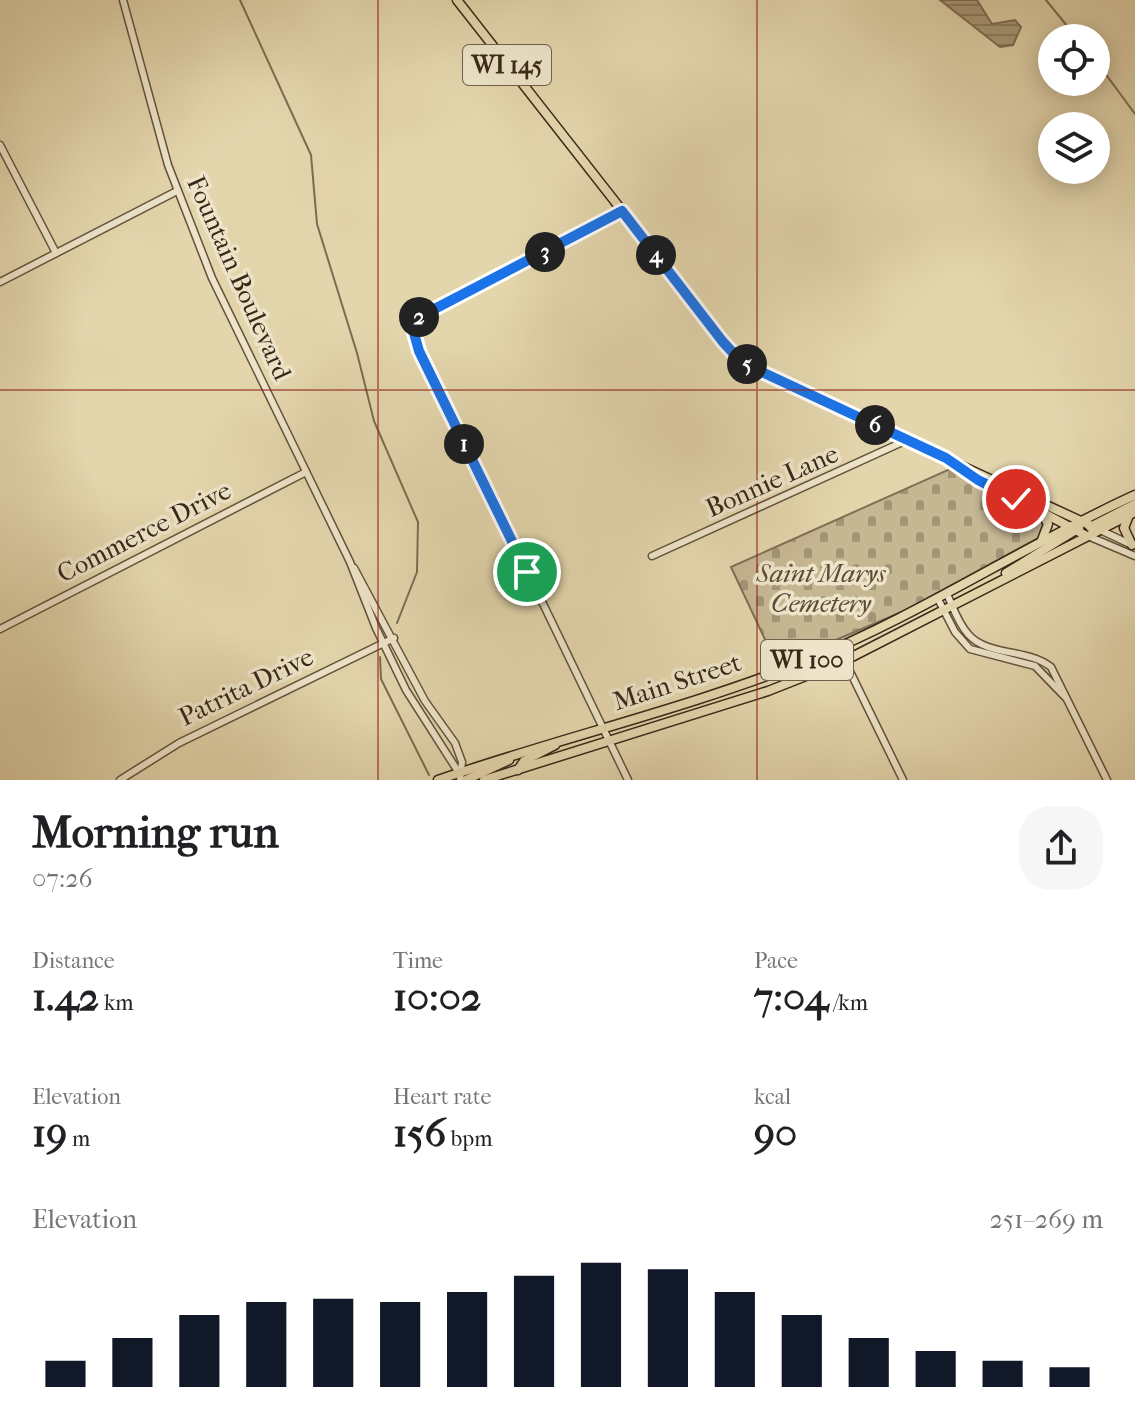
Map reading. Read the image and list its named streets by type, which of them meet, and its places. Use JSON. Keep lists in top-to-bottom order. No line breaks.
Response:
{"streets":{"main road":["WI 145","WI 100","Main Street"],"street":["Fountain Boulevard","Bonnie Lane","Commerce Drive","Patrita Drive"]},"crossings":[["WI 145","Bonnie Lane"],["WI 145","Main Street"],["Fountain Boulevard","Commerce Drive"],["Fountain Boulevard","Main Street"],["Fountain Boulevard","Patrita Drive"]],"parks":["Saint Marys Cemetery"],"page":{"pins":["3","4","2","5","6","1"],"heading":["Morning run","07:26"],"stats":[["Distance","1.42 km"],["Time","10:02"],["Pace","7:04 /km"],["Elevation","19 m"],["Heart rate","156 bpm"],["kcal","90"]],"chart":["Elevation","251–269 m"]}}
